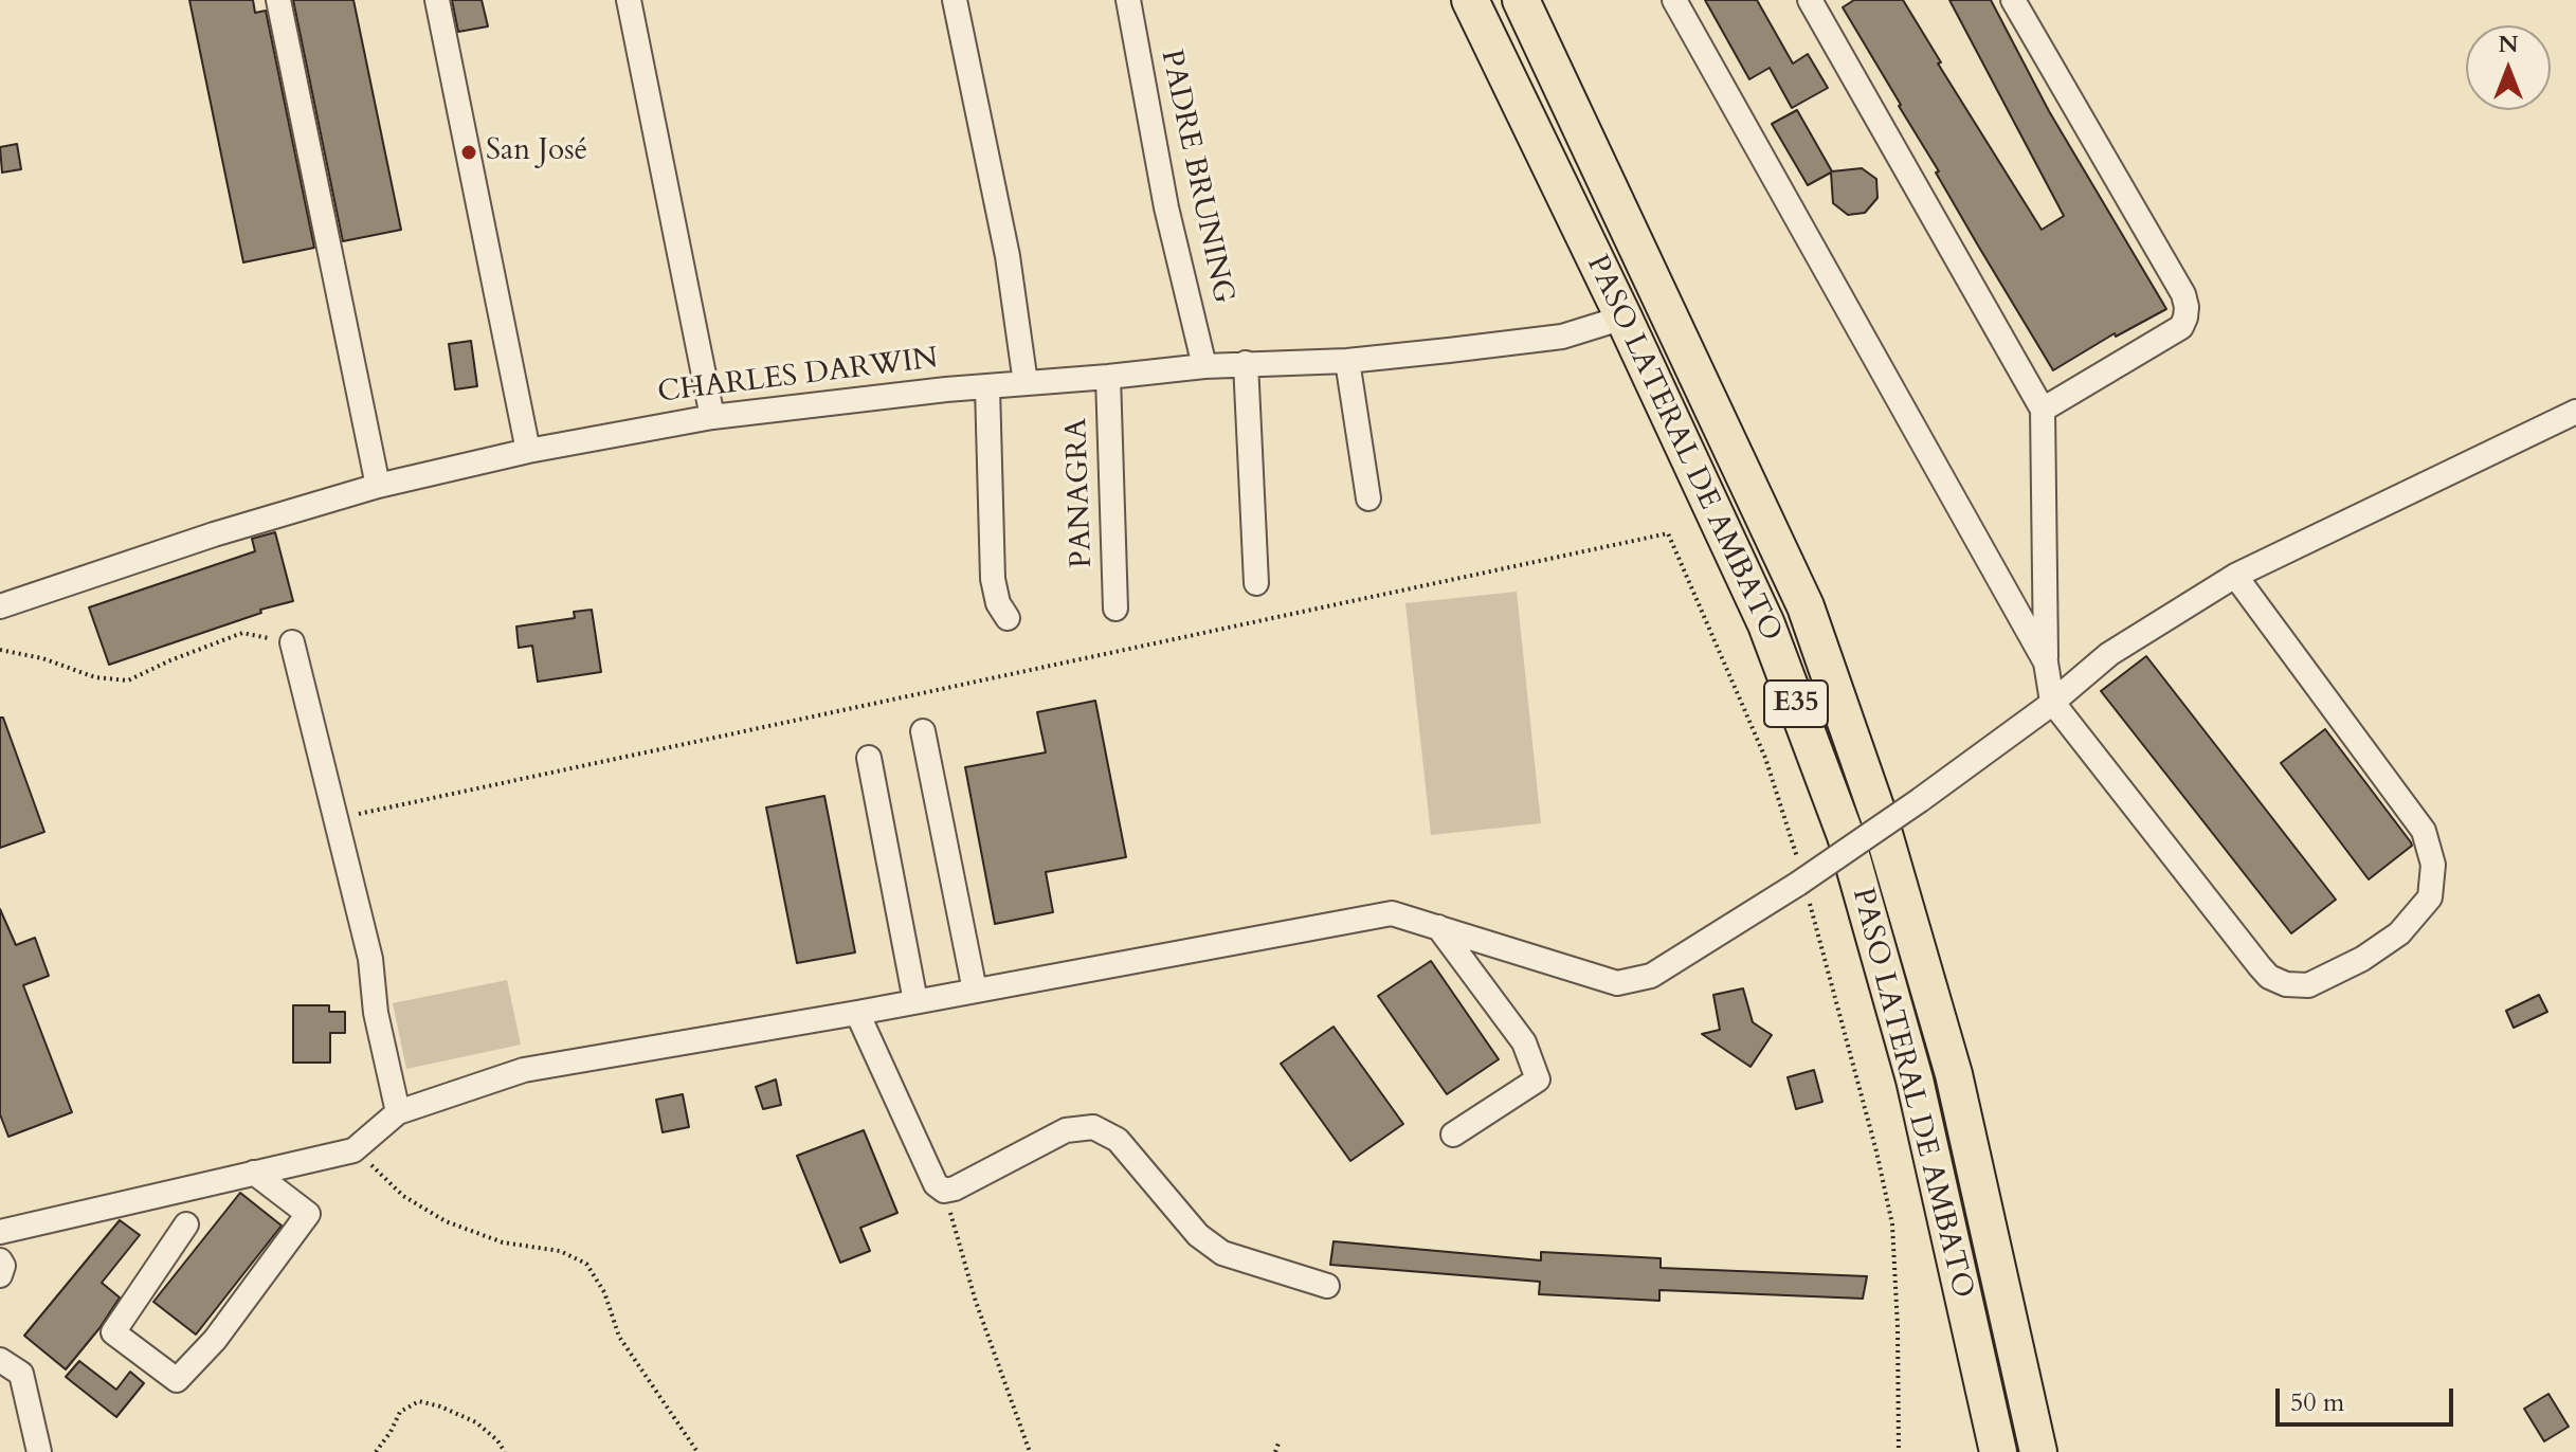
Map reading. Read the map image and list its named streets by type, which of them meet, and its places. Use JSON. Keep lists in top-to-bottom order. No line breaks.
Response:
{"streets":{"highway":["PASO LATERAL DE AMBATO","E35"],"street":["PADRE BRUNING","CHARLES DARWIN","PANAGRA"]},"crossings":[["PADRE BRUNING","CHARLES DARWIN"],["CHARLES DARWIN","PASO LATERAL DE AMBATO"],["CHARLES DARWIN","PANAGRA"]],"places":["San José"],"scale_bar":"50 m","north":"top"}
